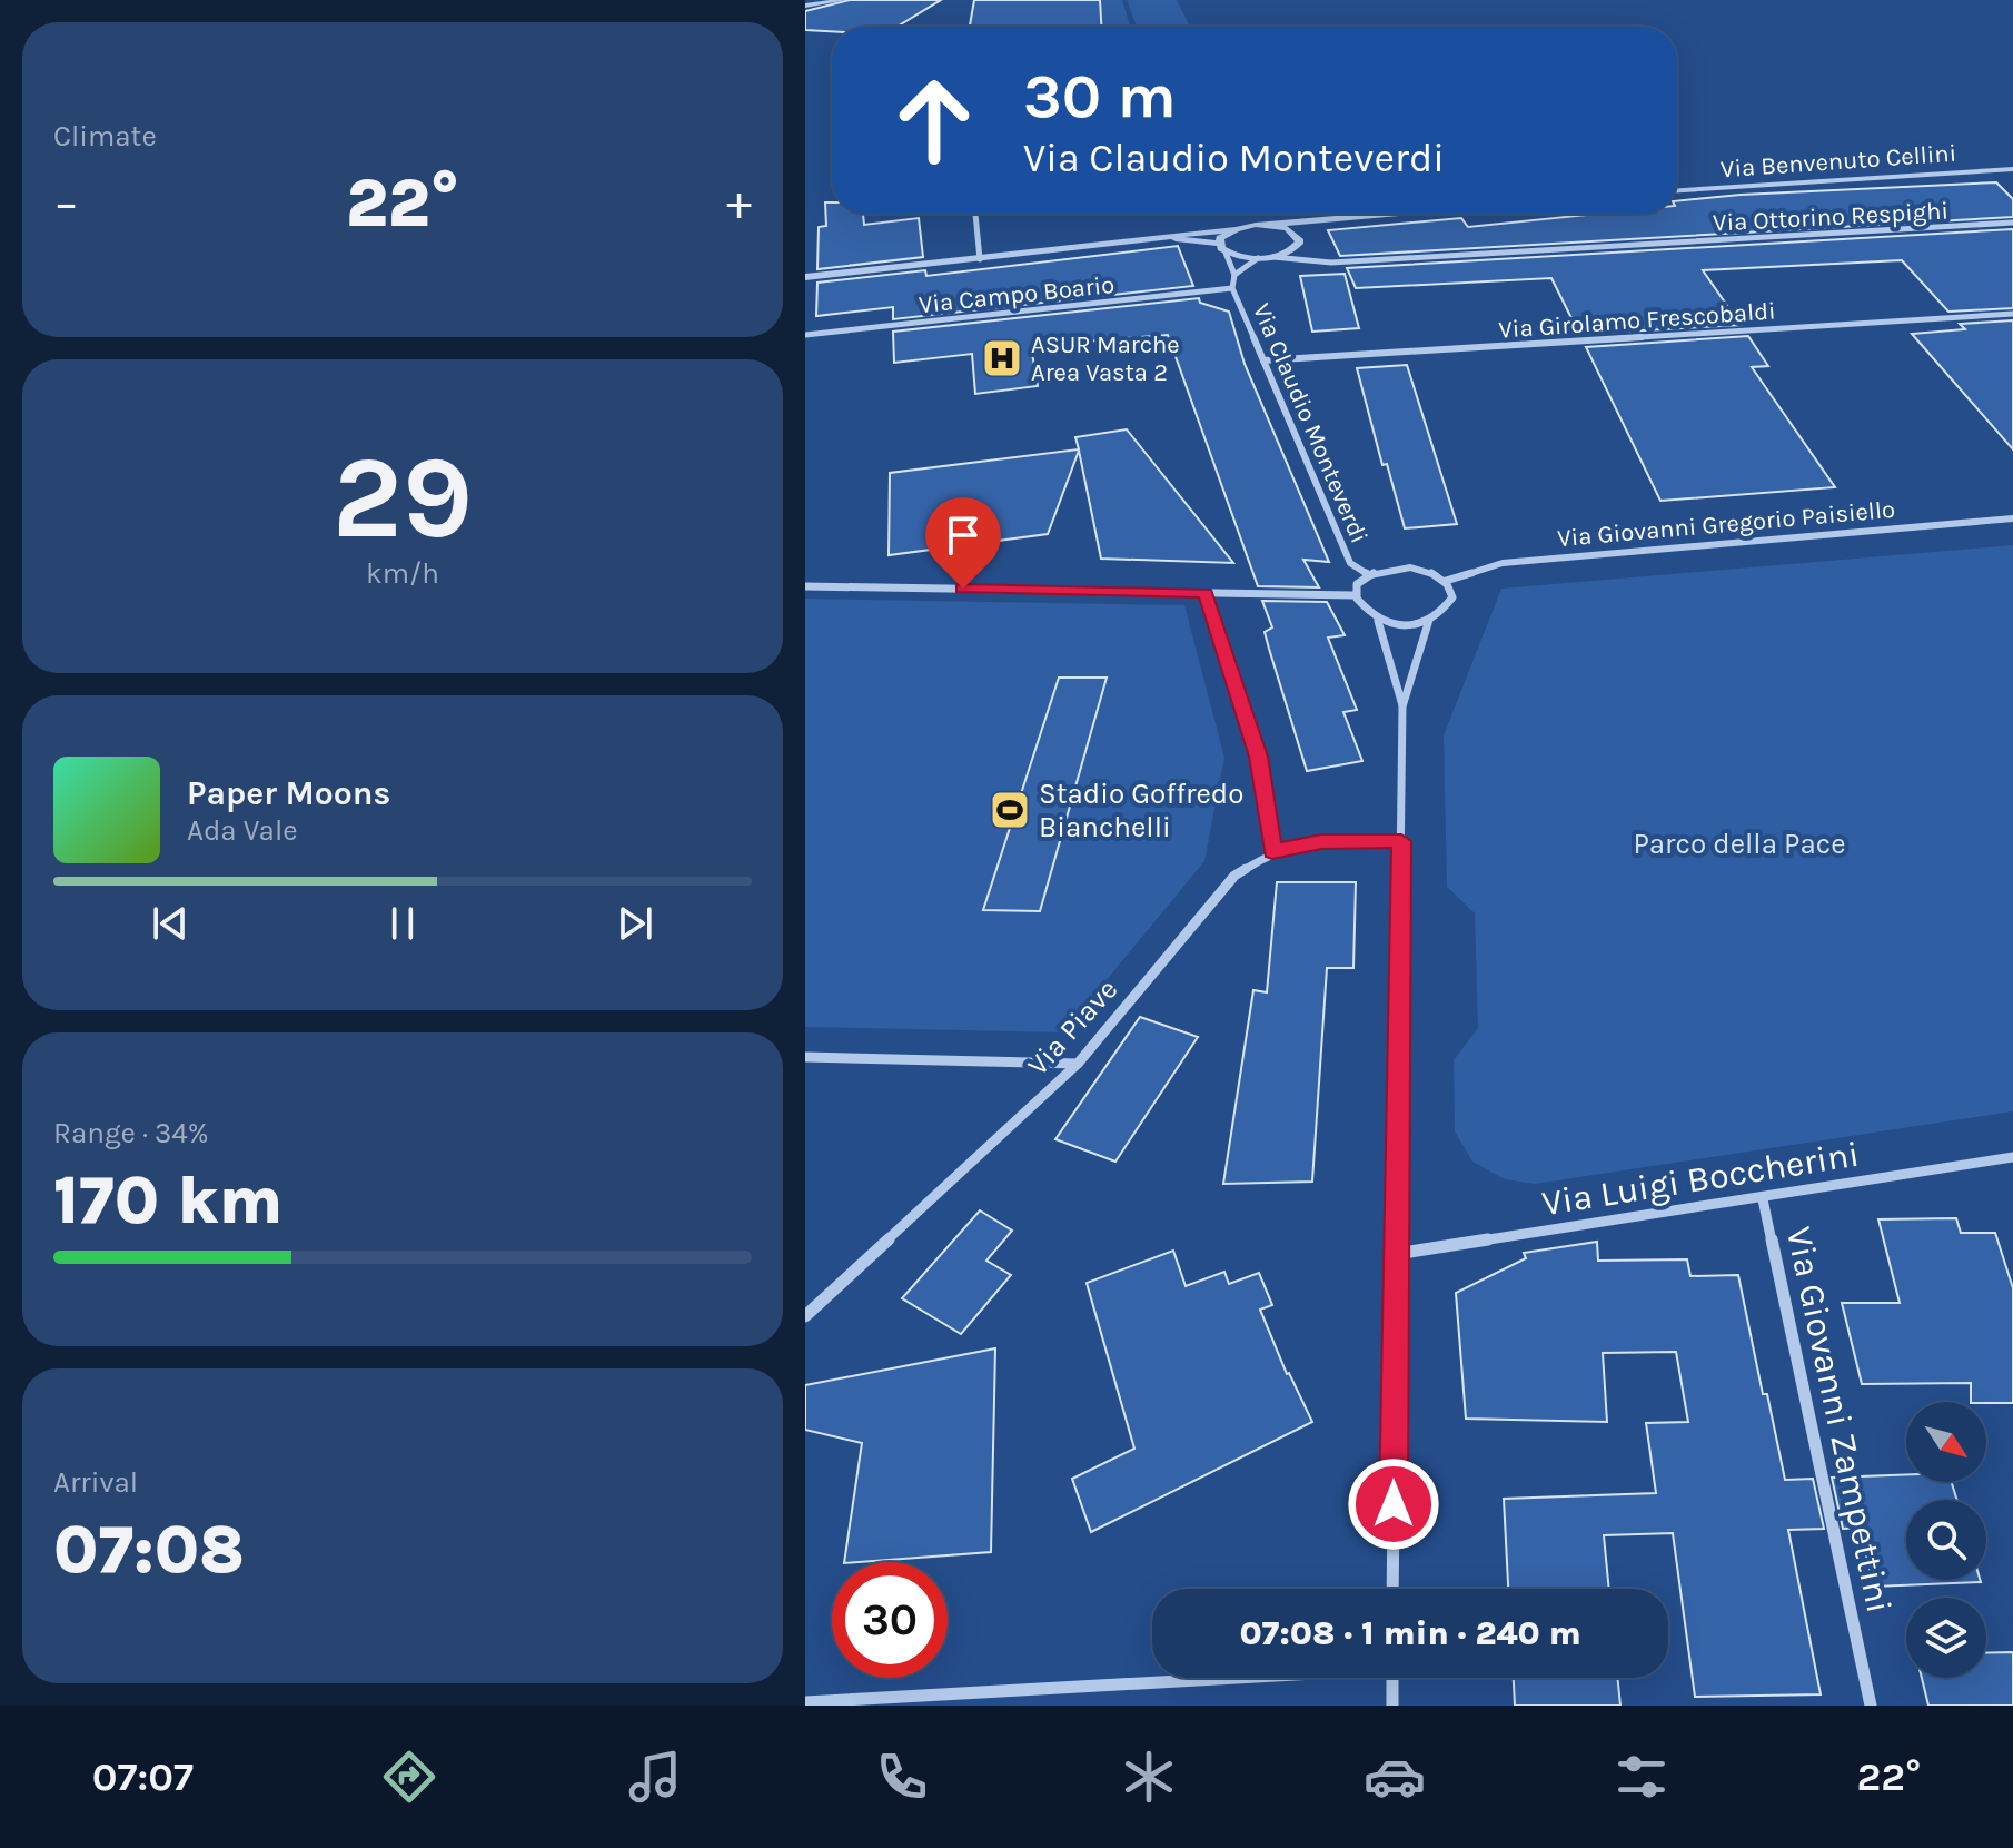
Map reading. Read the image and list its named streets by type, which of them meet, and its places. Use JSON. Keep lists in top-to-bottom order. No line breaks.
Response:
{"streets":{"street":["Via Benvenuto Cellini","Via Ottorino Respighi","Via Campo Boario","Via Girolamo Frescobaldi","Via Claudio Monteverdi","Via Giovanni Gregorio Paisiello","Via Piave","Via Luigi Boccherini","Via Giovanni Zampettini"]},"crossings":[["Via Campo Boario","Via Claudio Monteverdi"],["Via Girolamo Frescobaldi","Via Claudio Monteverdi"],["Via Luigi Boccherini","Via Giovanni Zampettini"]],"parks":["Parco della Pace"],"places":{"hospital":["ASUR Marche Area Vasta 2"],"sports":["Stadio Goffredo Bianchelli"]},"north":"bottom right","page":{"tile":["Climate",["29","km/h"],["Range · 34%","170 km"],["Arrival","07:08"]],"turn":["30 m","Via Claudio Monteverdi"],"heat":["−","22°","+"],"song":["Paper Moons","Ada Vale"],"limit":"30","trip":"07:08 · 1 min · 240 m","tabs":["07:07","22°"]}}
